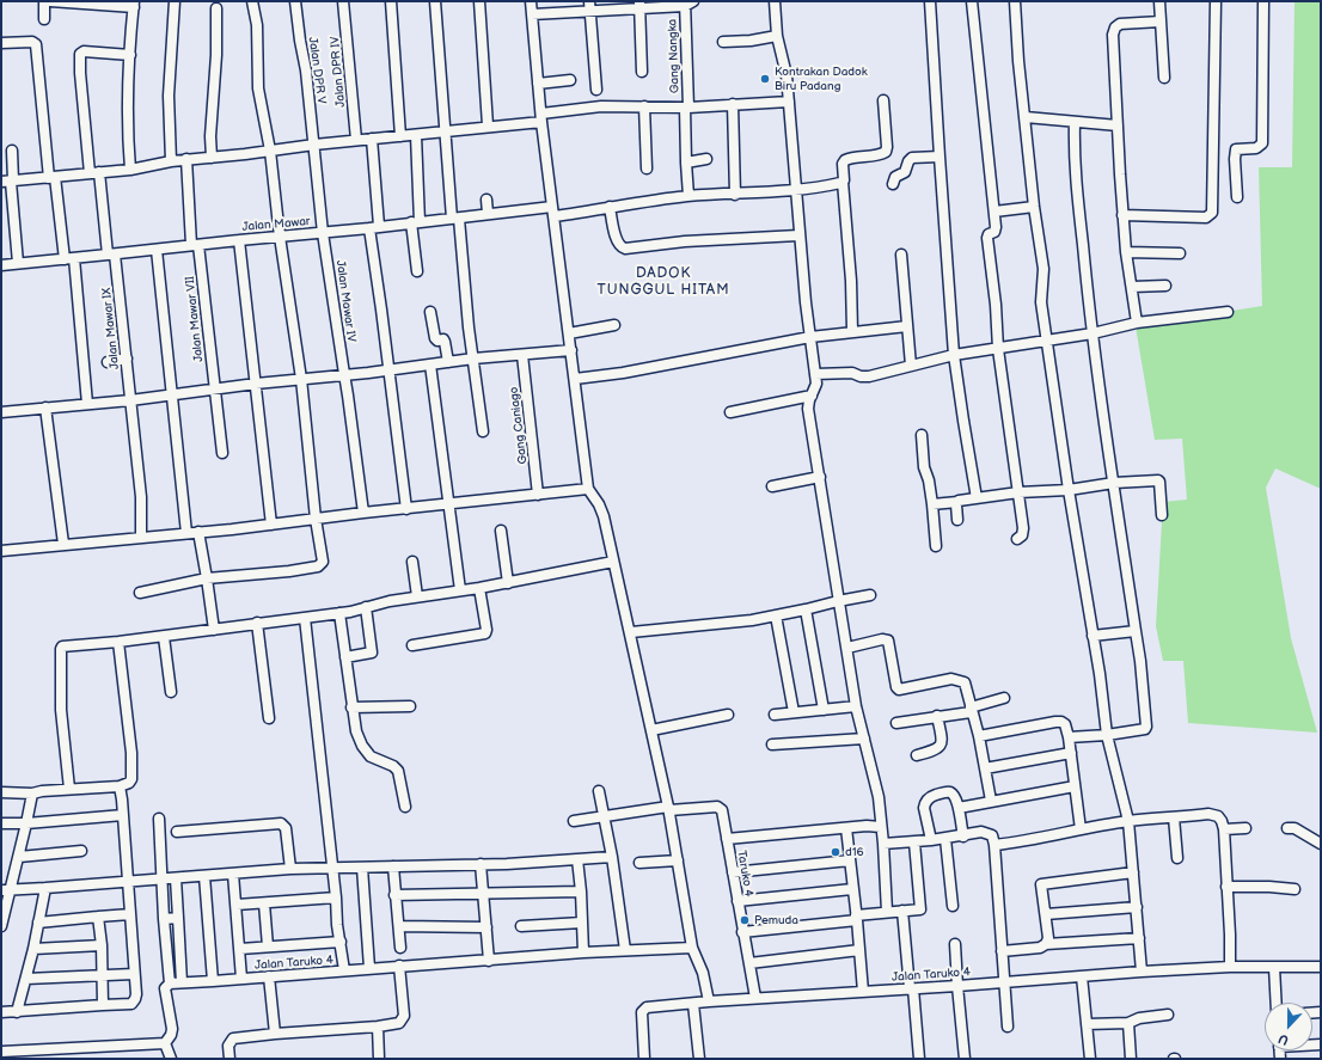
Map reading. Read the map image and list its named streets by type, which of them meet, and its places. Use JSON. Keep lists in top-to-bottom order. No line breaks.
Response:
{"streets":{"street":["Gang Nangka","Jalan DPR V","Jalan DPR IV","Jalan Mawar","Jalan Mawar IV","Jalan Mawar VII","Jalan Mawar IX","Gang Caniago","Taruko 4","Jalan Taruko 4"]},"crossings":[["Gang Nangka","Jalan Mawar"],["Jalan DPR V","Jalan Mawar"],["Jalan DPR V","Jalan Mawar IV"],["Jalan Mawar","Jalan Mawar IV"],["Jalan Mawar","Jalan Mawar VII"],["Jalan Mawar","Jalan Mawar IX"],["Taruko 4","Jalan Taruko 4"]],"districts":["DADOK TUNGGUL HITAM"],"places":["Kontrakan Dadok Biru Padang","d16","Pemuda"],"north":"bottom"}
